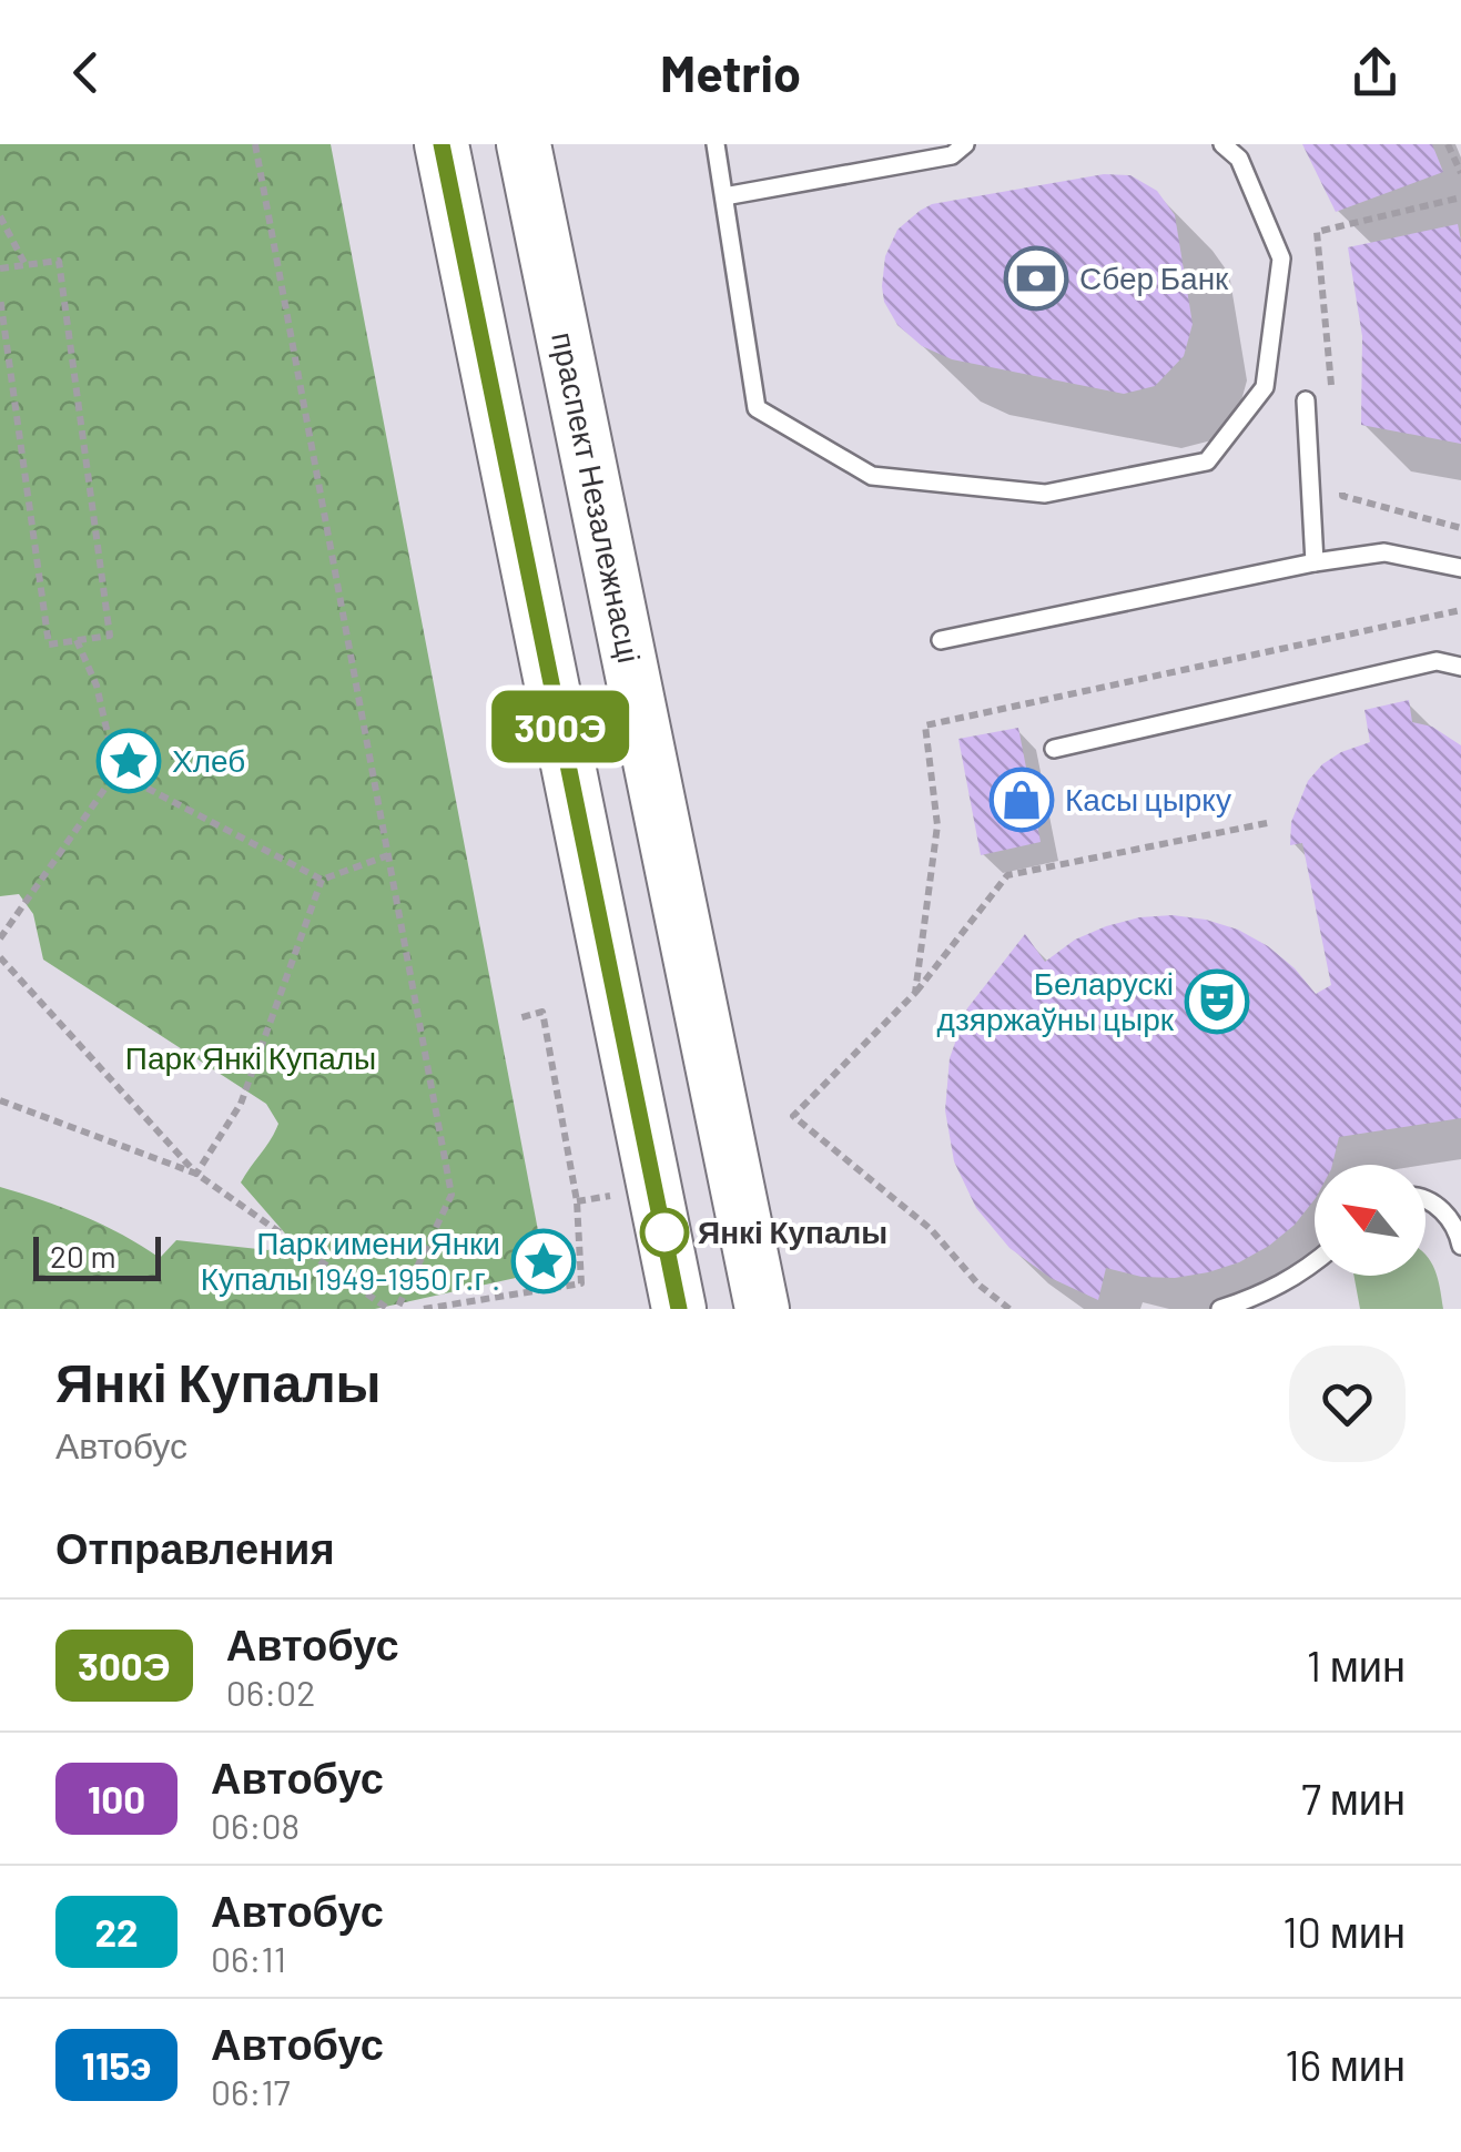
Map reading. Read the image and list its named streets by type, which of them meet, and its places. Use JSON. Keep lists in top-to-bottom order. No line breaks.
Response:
{"streets":{"main road":["праспект Незалежнасці"]},"parks":["Парк Янкі Купалы"],"places":{"bank":["Сбер Банк"],"place":["Хлеб","Парк имени Янки Купалы 1949-1950 г.г ."],"shop":["Касы цырку"],"theatre":["Беларускі дзяржаўны цырк"],"other":["Янкі Купалы"]},"lines":["bus line 300Э"],"scale_bar":"20 m","north":"top left","page":{"header":"Metrio","on_map":"300Э","scale":"20 m","heading":[["Янкі Купалы","Автобус"],"Отправления"],"list":[{"mark":"300Э","name":"Автобус","note":"06:02","value":"1 мин"},{"mark":"100","name":"Автобус","note":"06:08","value":"7 мин"},{"mark":"22","name":"Автобус","note":"06:11","value":"10 мин"},{"mark":"115э","name":"Автобус","note":"06:17","value":"16 мин"}]}}
